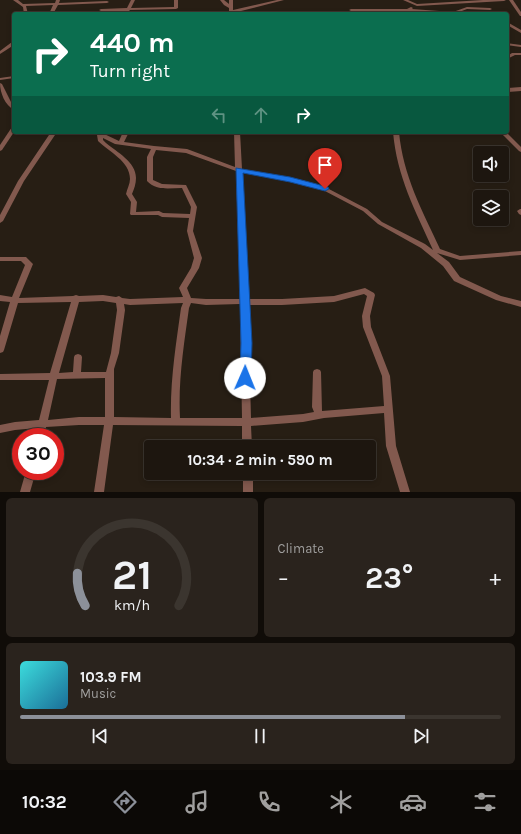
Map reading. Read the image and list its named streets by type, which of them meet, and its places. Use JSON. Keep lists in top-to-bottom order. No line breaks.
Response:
{"page":{"turn":["440 m","Turn right"],"limit":"30","trip":"10:34 · 2 min · 590 m","tile":"Climate","heat":["−","23°","+"],"song":["103.9 FM","Music"],"tabs":"10:32","gauge":["21","km/h"]}}
